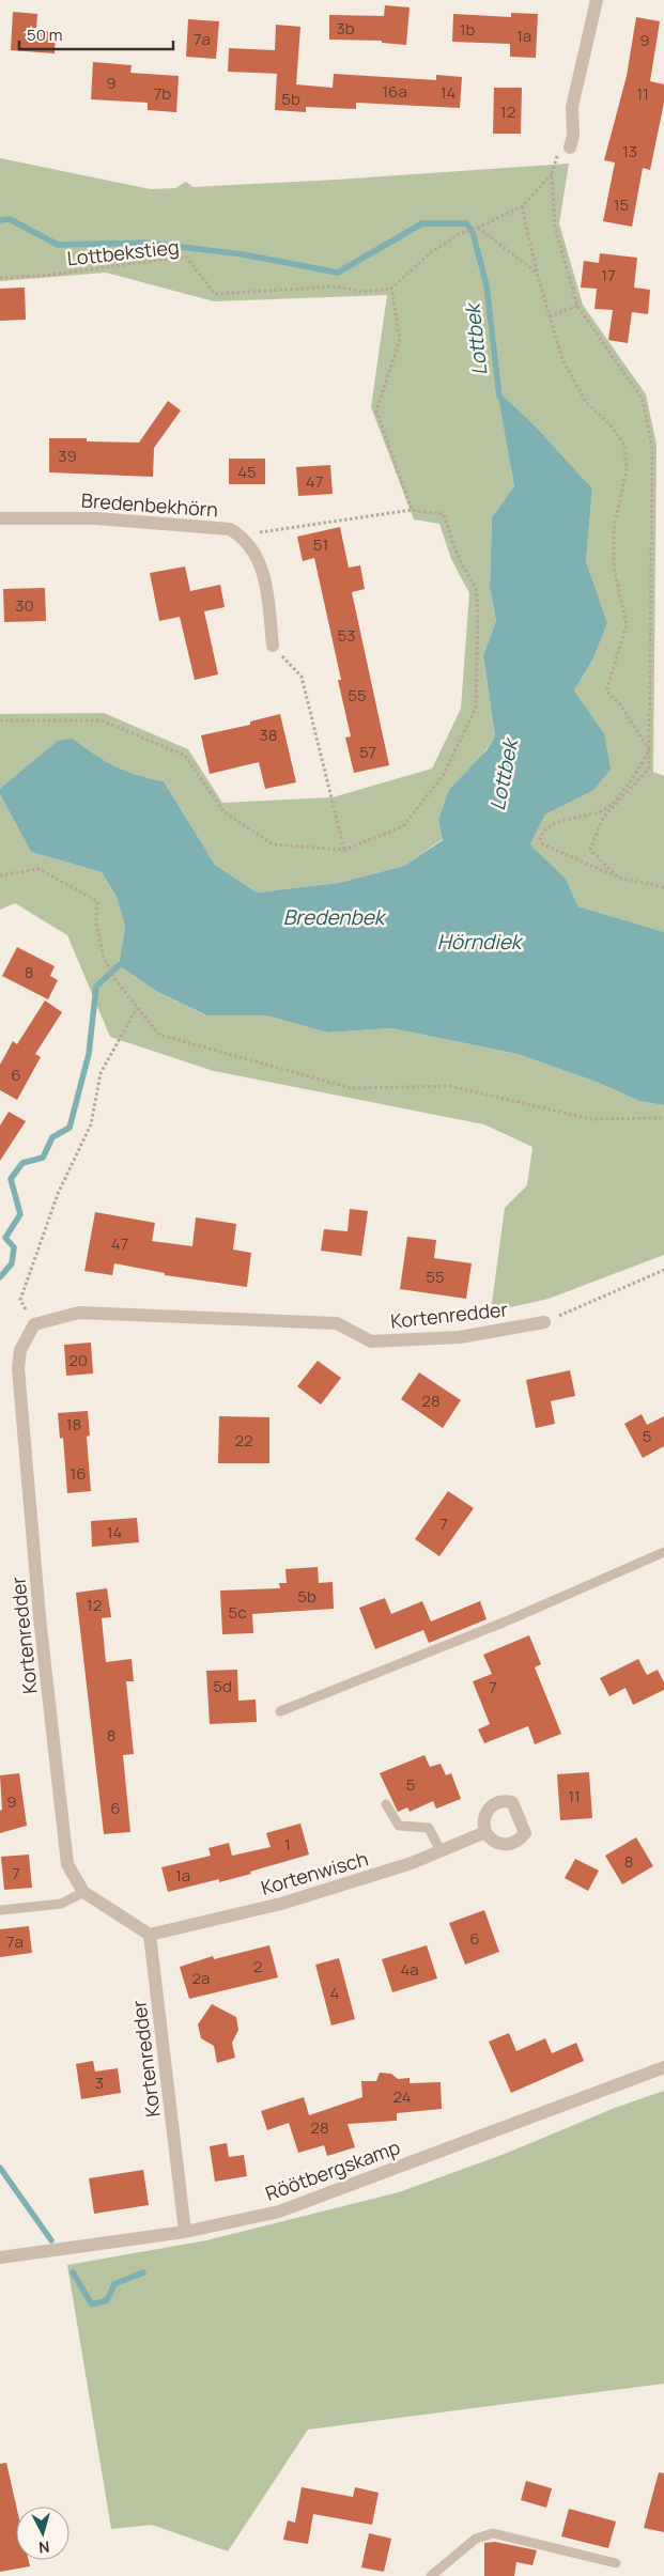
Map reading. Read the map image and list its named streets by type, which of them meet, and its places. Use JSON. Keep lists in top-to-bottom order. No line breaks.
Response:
{"streets":{"street":["Bredenbekhörn","Kortenredder","Kortenwisch","Röötbergskamp"],"path":["Lottbekstieg"]},"crossings":[["Kortenredder","Kortenwisch"],["Kortenredder","Röötbergskamp"]],"water":["Lottbek","Bredenbek","Hörndiek"],"house_numbers":["3b","1b","1a","7a","9","9","16a","14","7b","11","5b","12","13","15","17","39","45","47","51","30","53","55","38","57","8","6","47","55","20","28","18","5","22","16","7","14","5b","12","5c","5d","7","8","5","11","9","6","1","8","7","1a","6","7a","2","4a","2a","4","3","24","28"],"scale_bar":"50 m","north":"bottom"}
